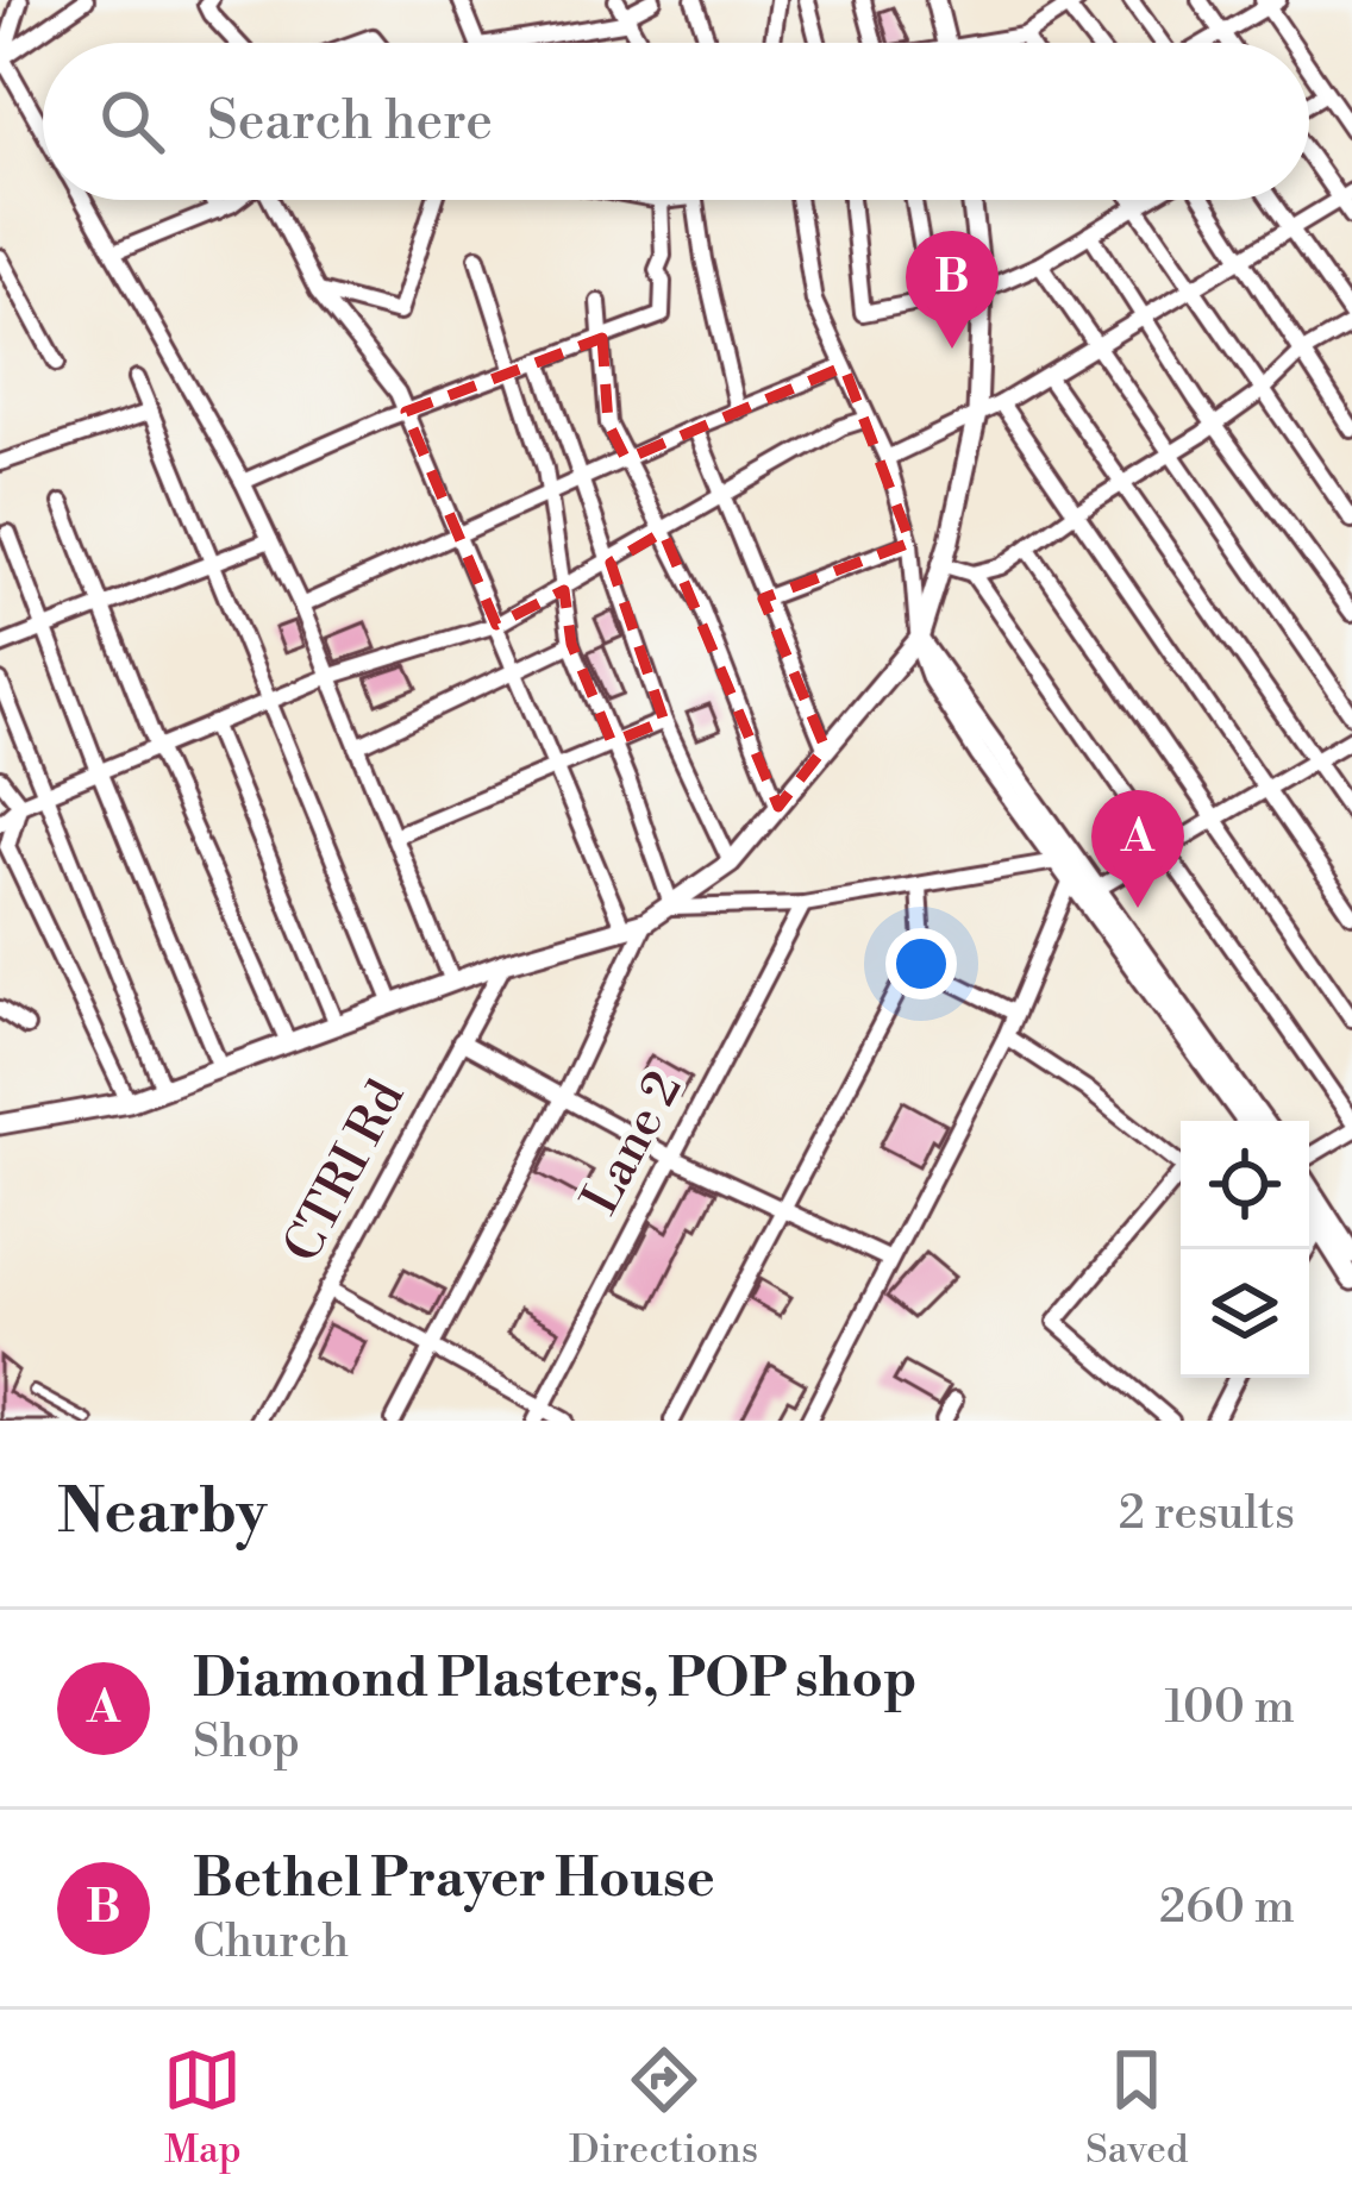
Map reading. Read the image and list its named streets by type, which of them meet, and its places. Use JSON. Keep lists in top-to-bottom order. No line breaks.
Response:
{"streets":{"street":["Lane 2","CTRI Rd"]},"page":{"search":"Search here","pins":["B","A"],"heading":["Nearby","2 results"],"list":[{"mark":"A","name":"Diamond Plasters, POP shop","note":"Shop","value":"100 m"},{"mark":"B","name":"Bethel Prayer House","note":"Church","value":"260 m"}],"nav":["Map","Directions","Saved"]}}
